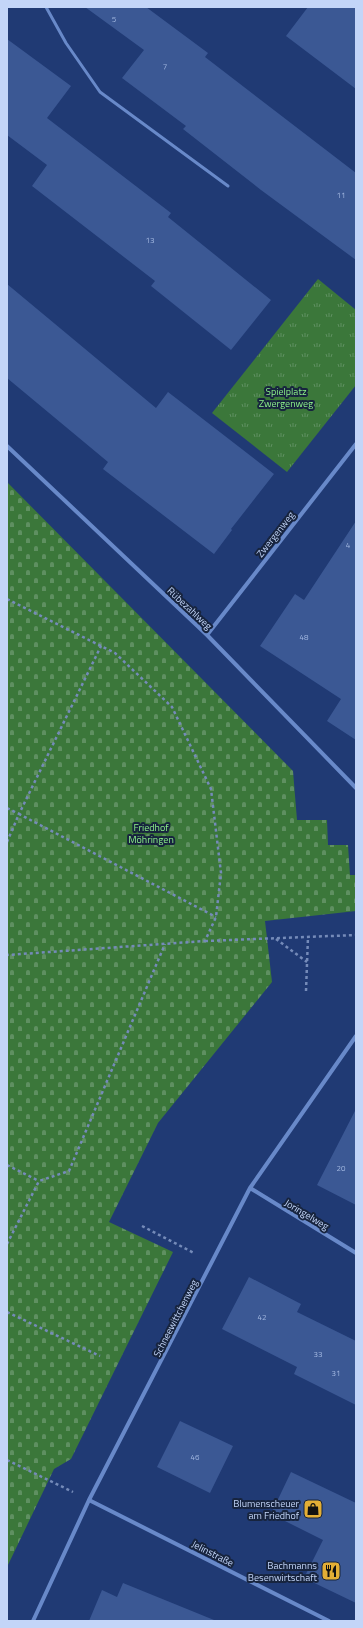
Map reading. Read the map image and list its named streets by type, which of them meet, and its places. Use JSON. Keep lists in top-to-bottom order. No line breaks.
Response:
{"streets":{"street":["Zwergenweg","Rübezahlweg","Joringelweg","Schneewittchenweg","Jelinstraße"]},"crossings":[["Zwergenweg","Rübezahlweg"],["Joringelweg","Schneewittchenweg"],["Schneewittchenweg","Jelinstraße"]],"parks":["Spielplatz Zwergenweg","Friedhof Möhringen"],"places":{"shop":["Blumenscheuer am Friedhof"],"restaurant":["Bachmanns Besenwirtschaft"]},"house_numbers":["5","7","11","13","4","48","20","42","33","31","46"]}
